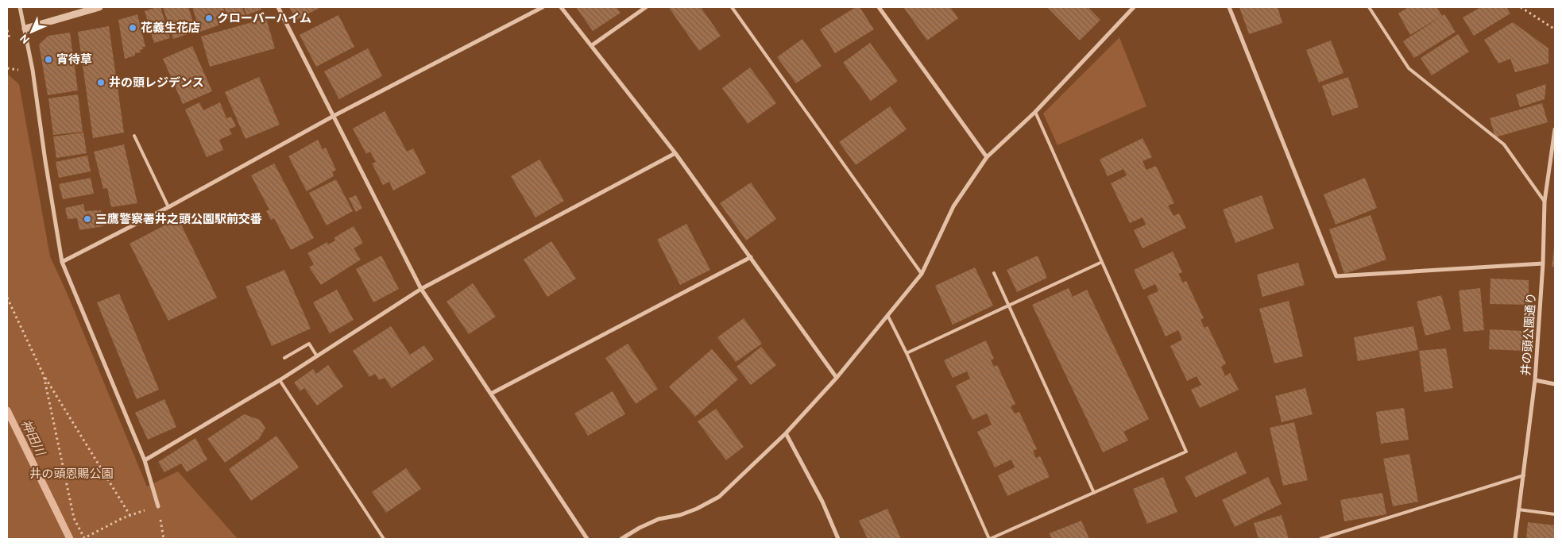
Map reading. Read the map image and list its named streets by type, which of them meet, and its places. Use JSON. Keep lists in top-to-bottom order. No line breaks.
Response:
{"streets":{"street":["井の頭公園通り"]},"water":["神田川"],"parks":["井の頭恩賜公園"],"places":["クローバーハイム","花義生花店","宵待草","井の頭レジデンス","三鷹警察署井之頭公園駅前交番"],"north":"bottom left"}
